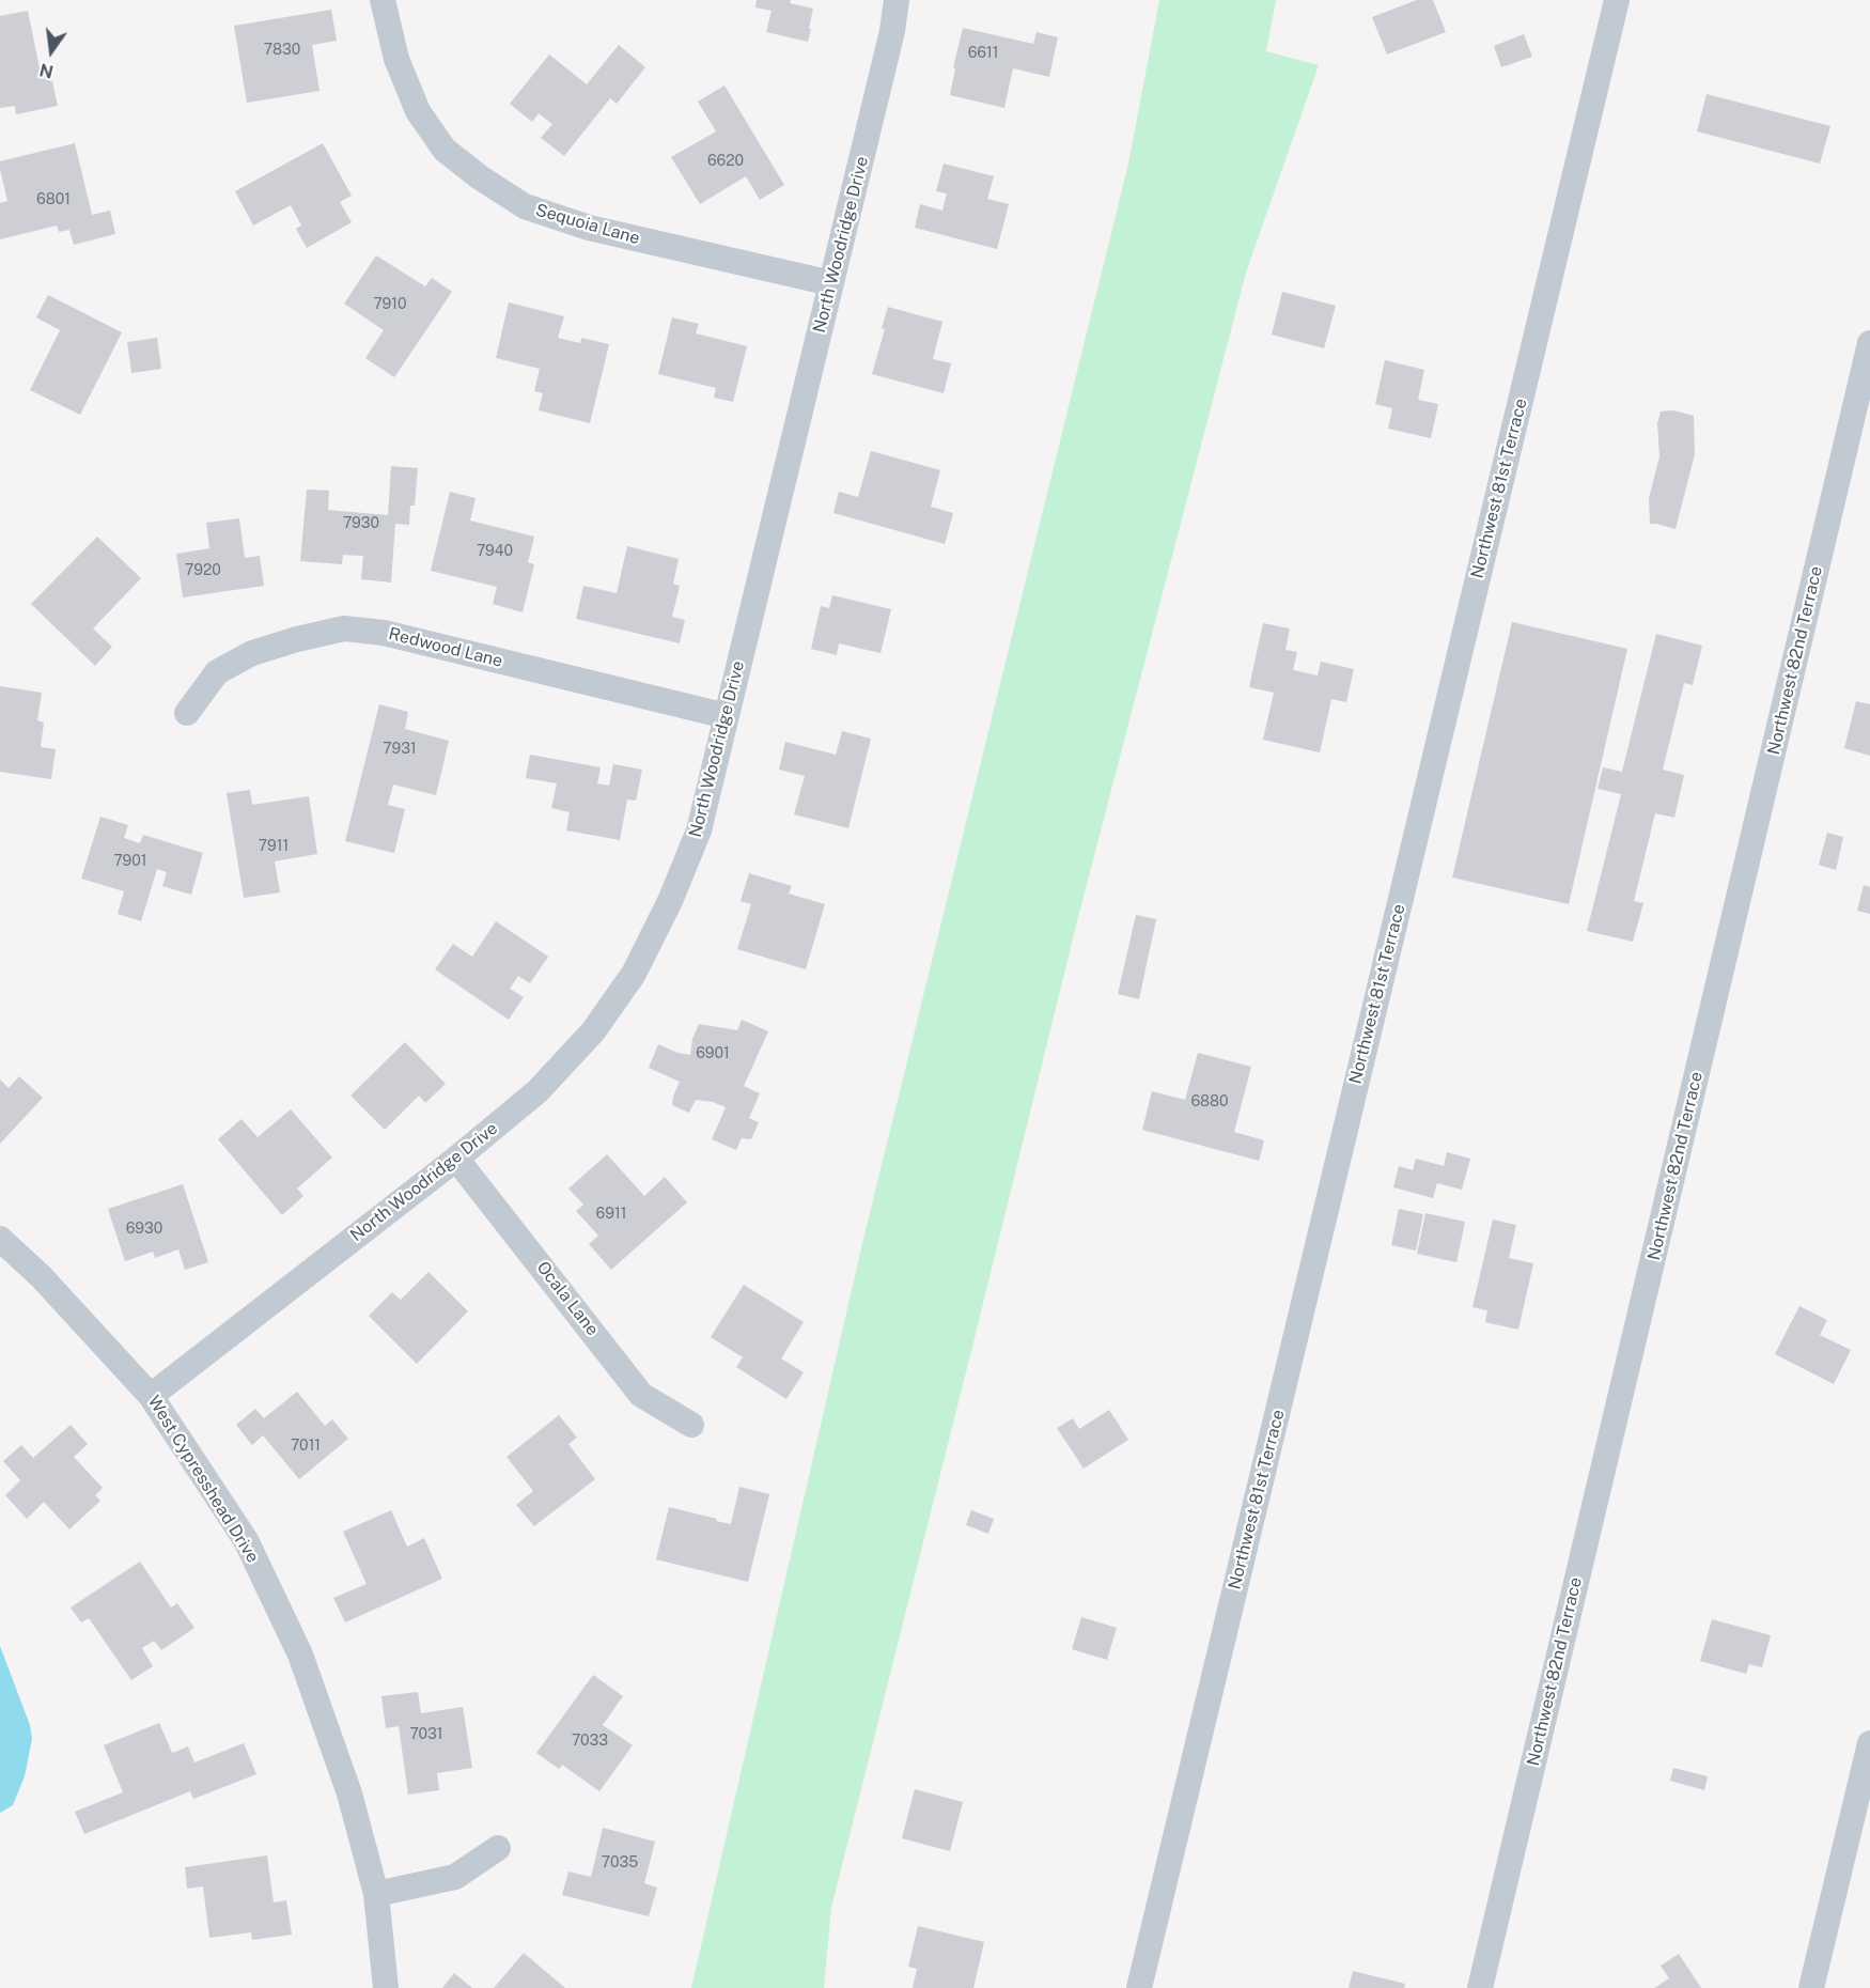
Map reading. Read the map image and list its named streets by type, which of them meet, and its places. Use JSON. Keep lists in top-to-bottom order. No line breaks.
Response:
{"streets":{"street":["Sequoia Lane","North Woodridge Drive","Northwest 81st Terrace","Redwood Lane","Northwest 82nd Terrace","Ocala Lane","West Cypresshead Drive"]},"crossings":[["Sequoia Lane","North Woodridge Drive"],["North Woodridge Drive","Redwood Lane"],["North Woodridge Drive","Ocala Lane"],["North Woodridge Drive","West Cypresshead Drive"]],"house_numbers":["7830","6611","6620","6801","7910","7930","7940","7920","7931","7911","7901","6901","6880","6911","6930","7011","7031","7033","7035"],"north":"bottom"}
